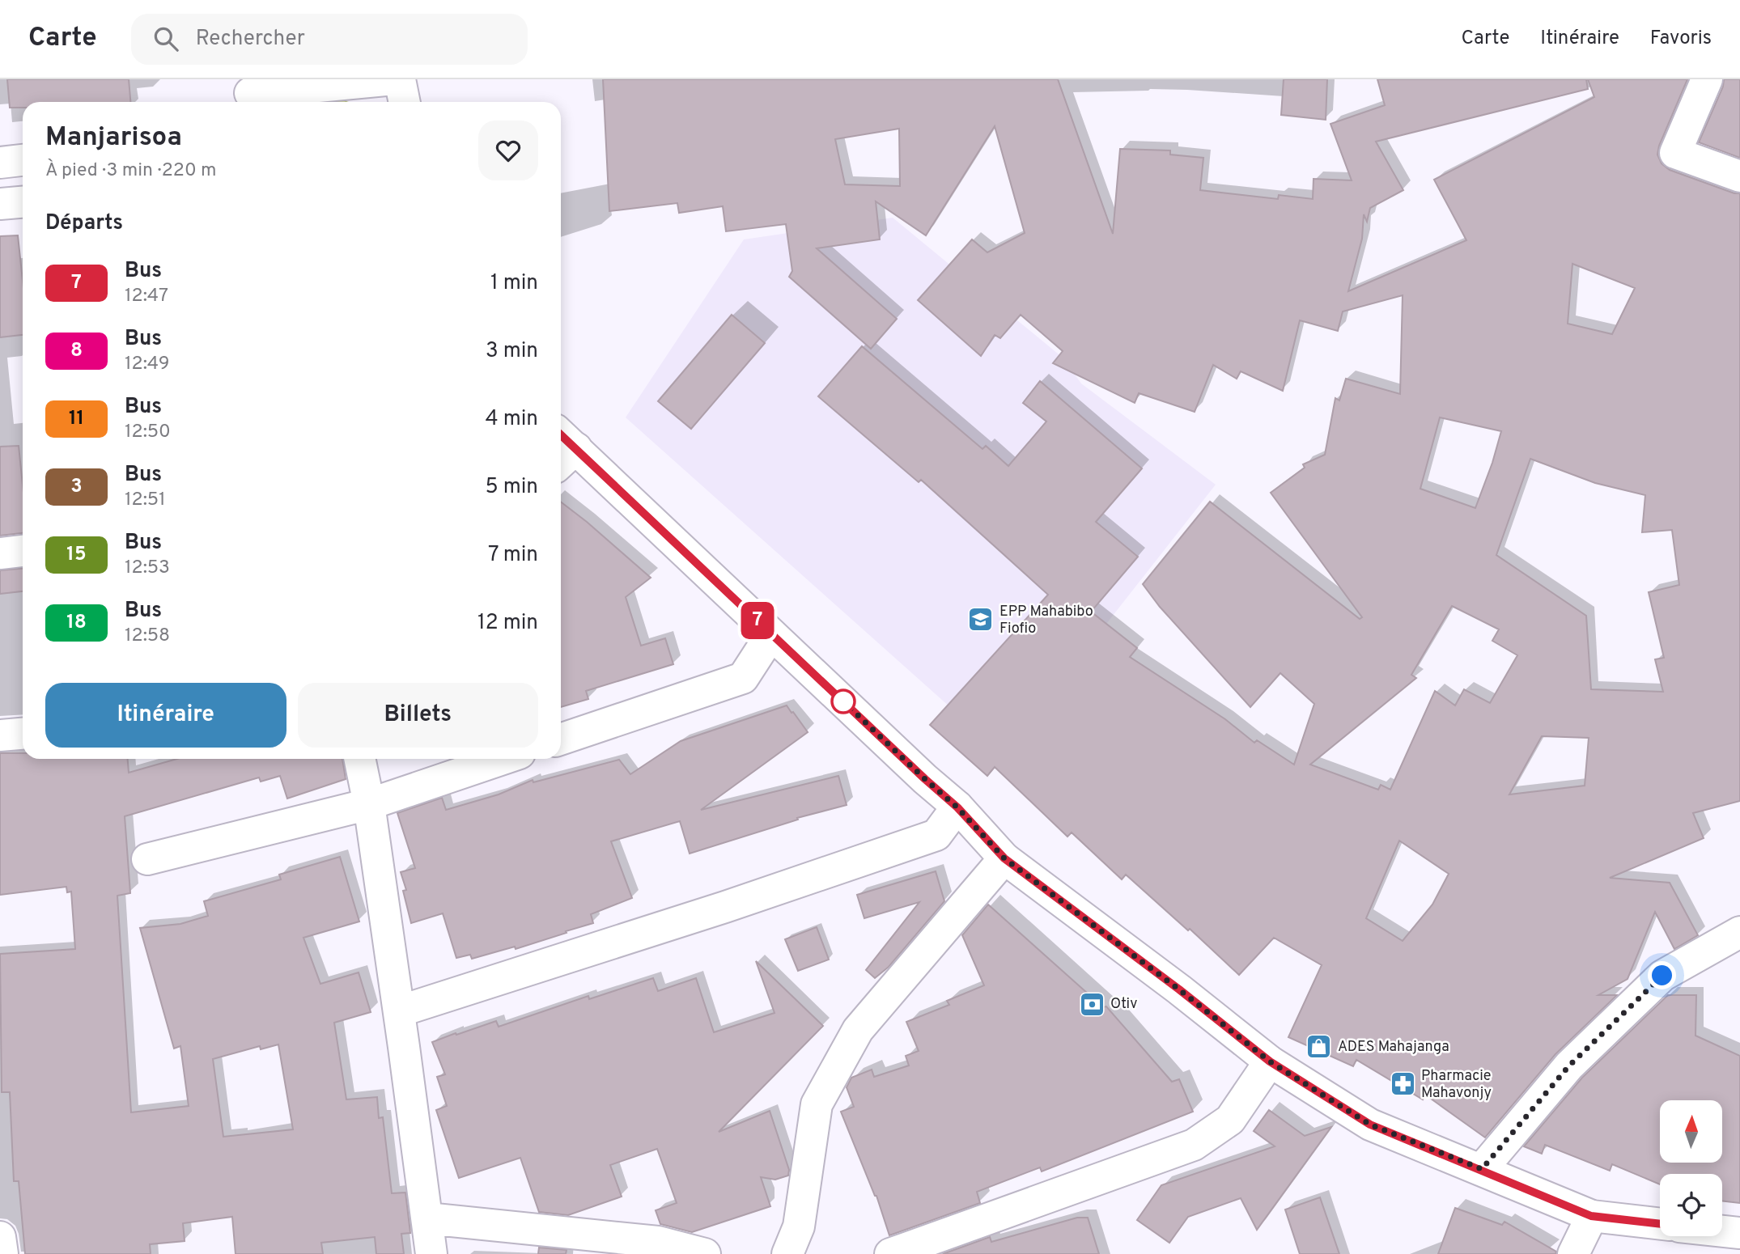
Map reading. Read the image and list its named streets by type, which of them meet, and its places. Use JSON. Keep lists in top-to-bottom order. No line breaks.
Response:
{"places":{"school or university":["EPP Mahabibo Fiofio"],"bank":["Otiv"],"shop":["ADES Mahajanga"],"pharmacy":["Pharmacie Mahavonjy"]},"lines":["bus line 7"],"north":"top","page":{"header":"Carte","search":"Rechercher","nav":["Carte","Itinéraire","Favoris"],"on_map":"7","heading":[["Manjarisoa","À pied · 3 min · 220 m"],"Départs"],"list":[{"mark":"7","name":"Bus","note":"12:47","value":"1 min"},{"mark":"8","name":"Bus","note":"12:49","value":"3 min"},{"mark":"11","name":"Bus","note":"12:50","value":"4 min"},{"mark":"3","name":"Bus","note":"12:51","value":"5 min"},{"mark":"15","name":"Bus","note":"12:53","value":"7 min"},{"mark":"18","name":"Bus","note":"12:58","value":"12 min"}],"buttons":["Itinéraire","Billets"]}}
